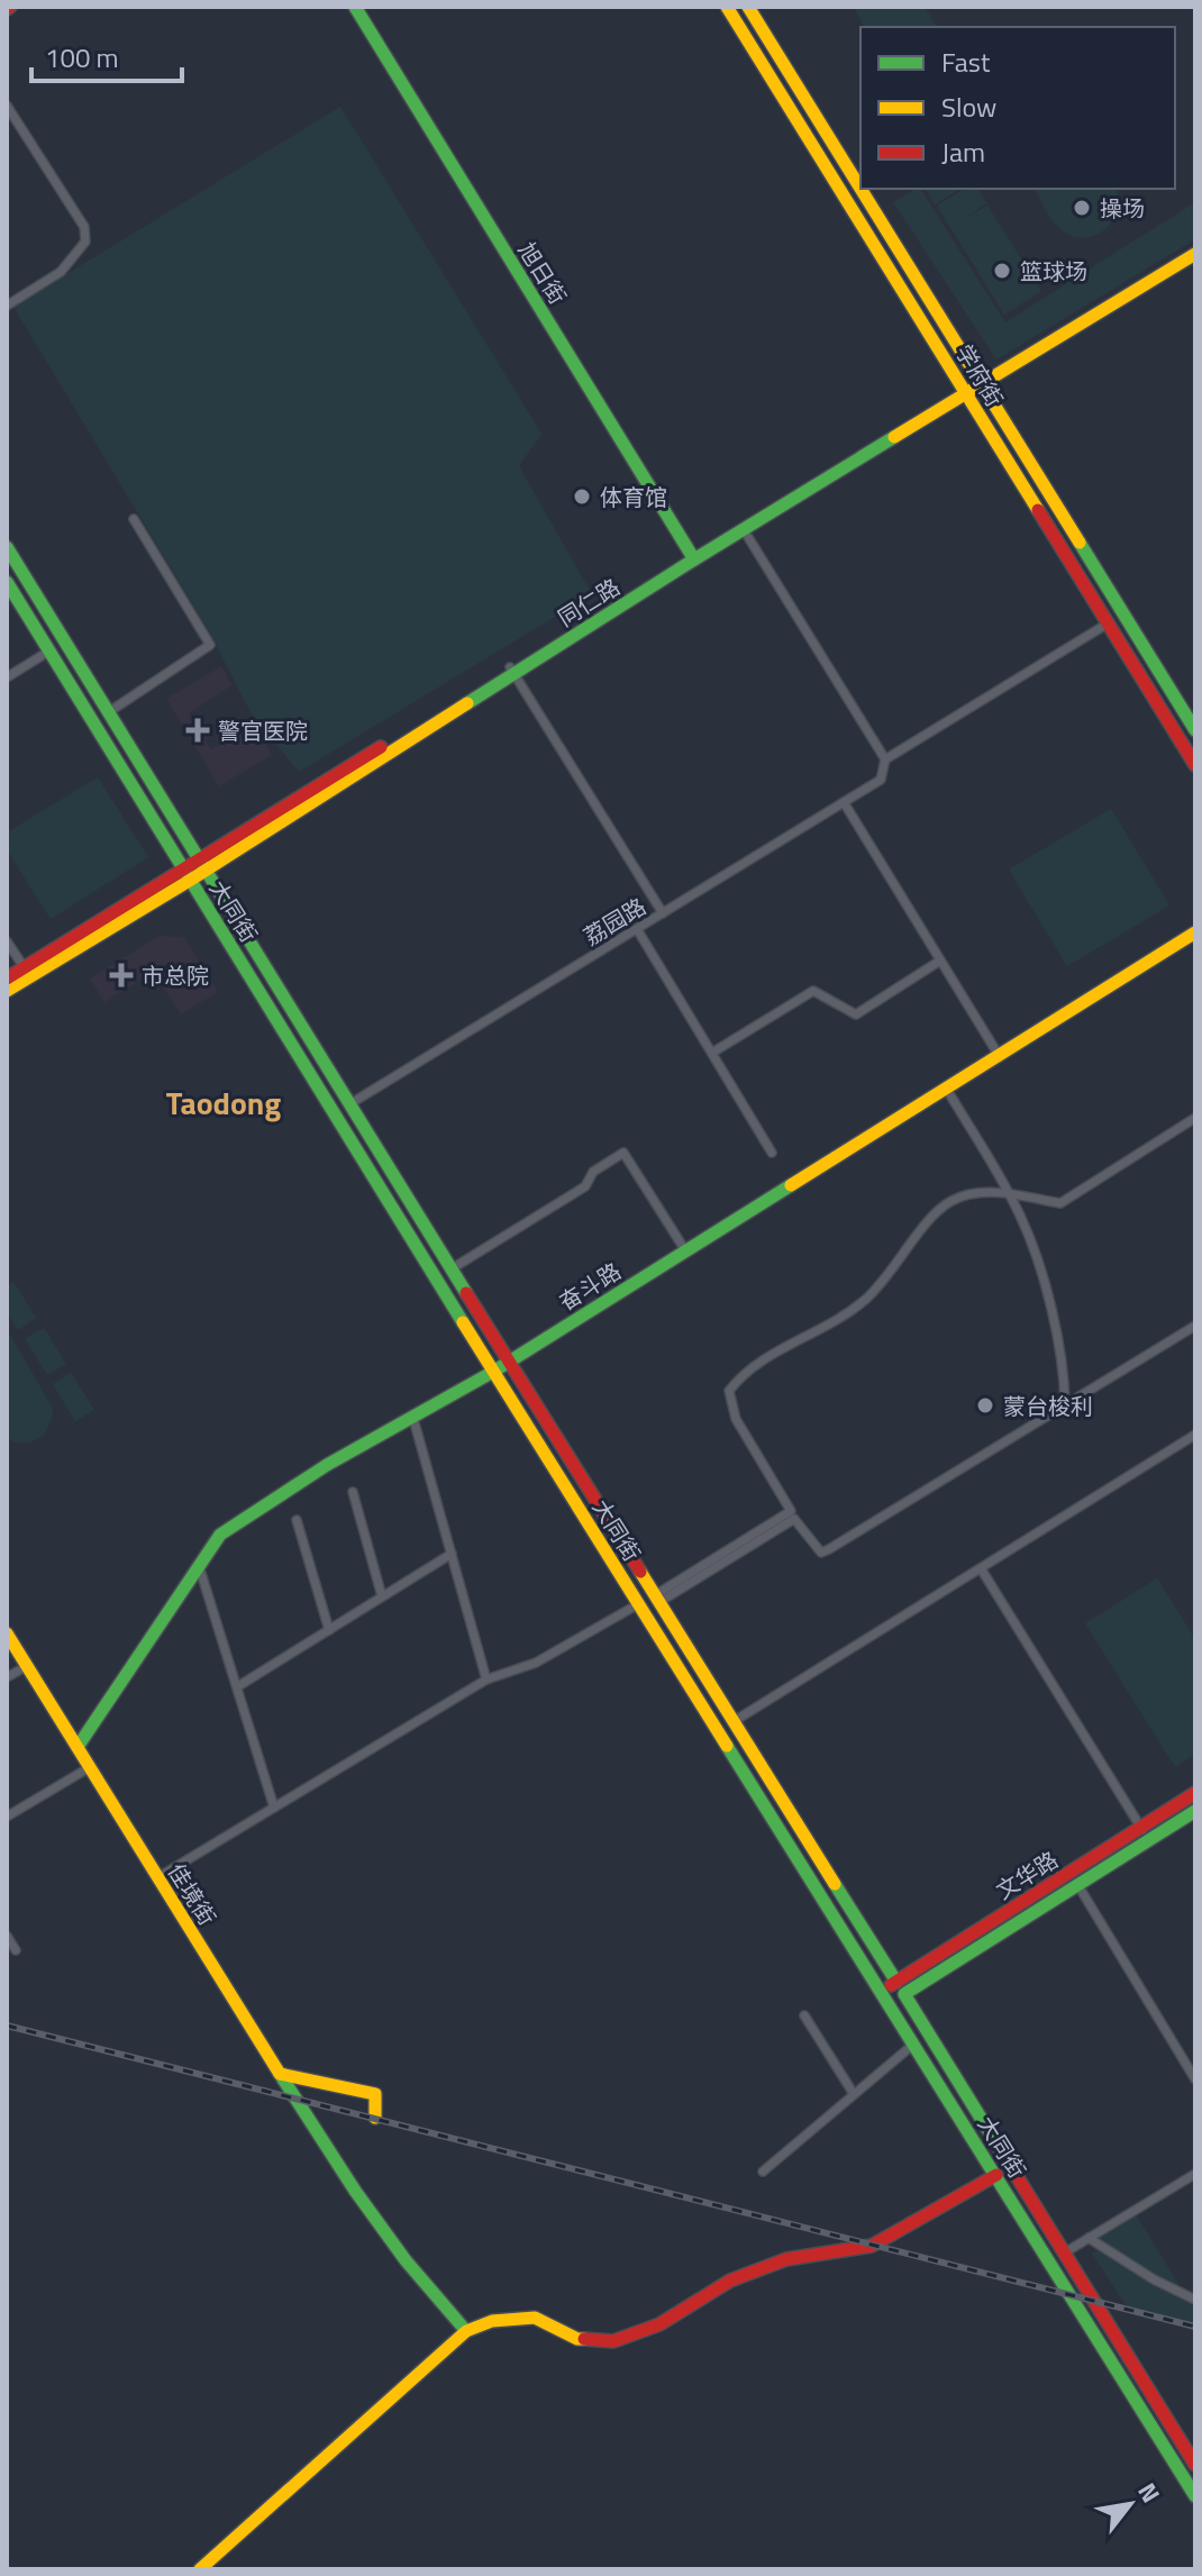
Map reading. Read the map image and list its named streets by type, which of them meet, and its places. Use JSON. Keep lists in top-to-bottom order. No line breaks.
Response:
{"streets":{"main road":["旭日街","学府街","同仁路","大同街","奋斗路","文华路","佳境街"],"street":["荔园路"]},"crossings":[["旭日街","同仁路"],["学府街","同仁路"],["同仁路","大同街"],["大同街","荔园路"],["大同街","奋斗路"],["大同街","文华路"],["奋斗路","佳境街"]],"districts":["Taodong"],"places":{"other":["操场","篮球场","体育馆","蒙台梭利"],"health":["警官医院","市总院"]},"legend":["Fast","Slow","Jam"],"scale_bar":"100 m","north":"top right"}
